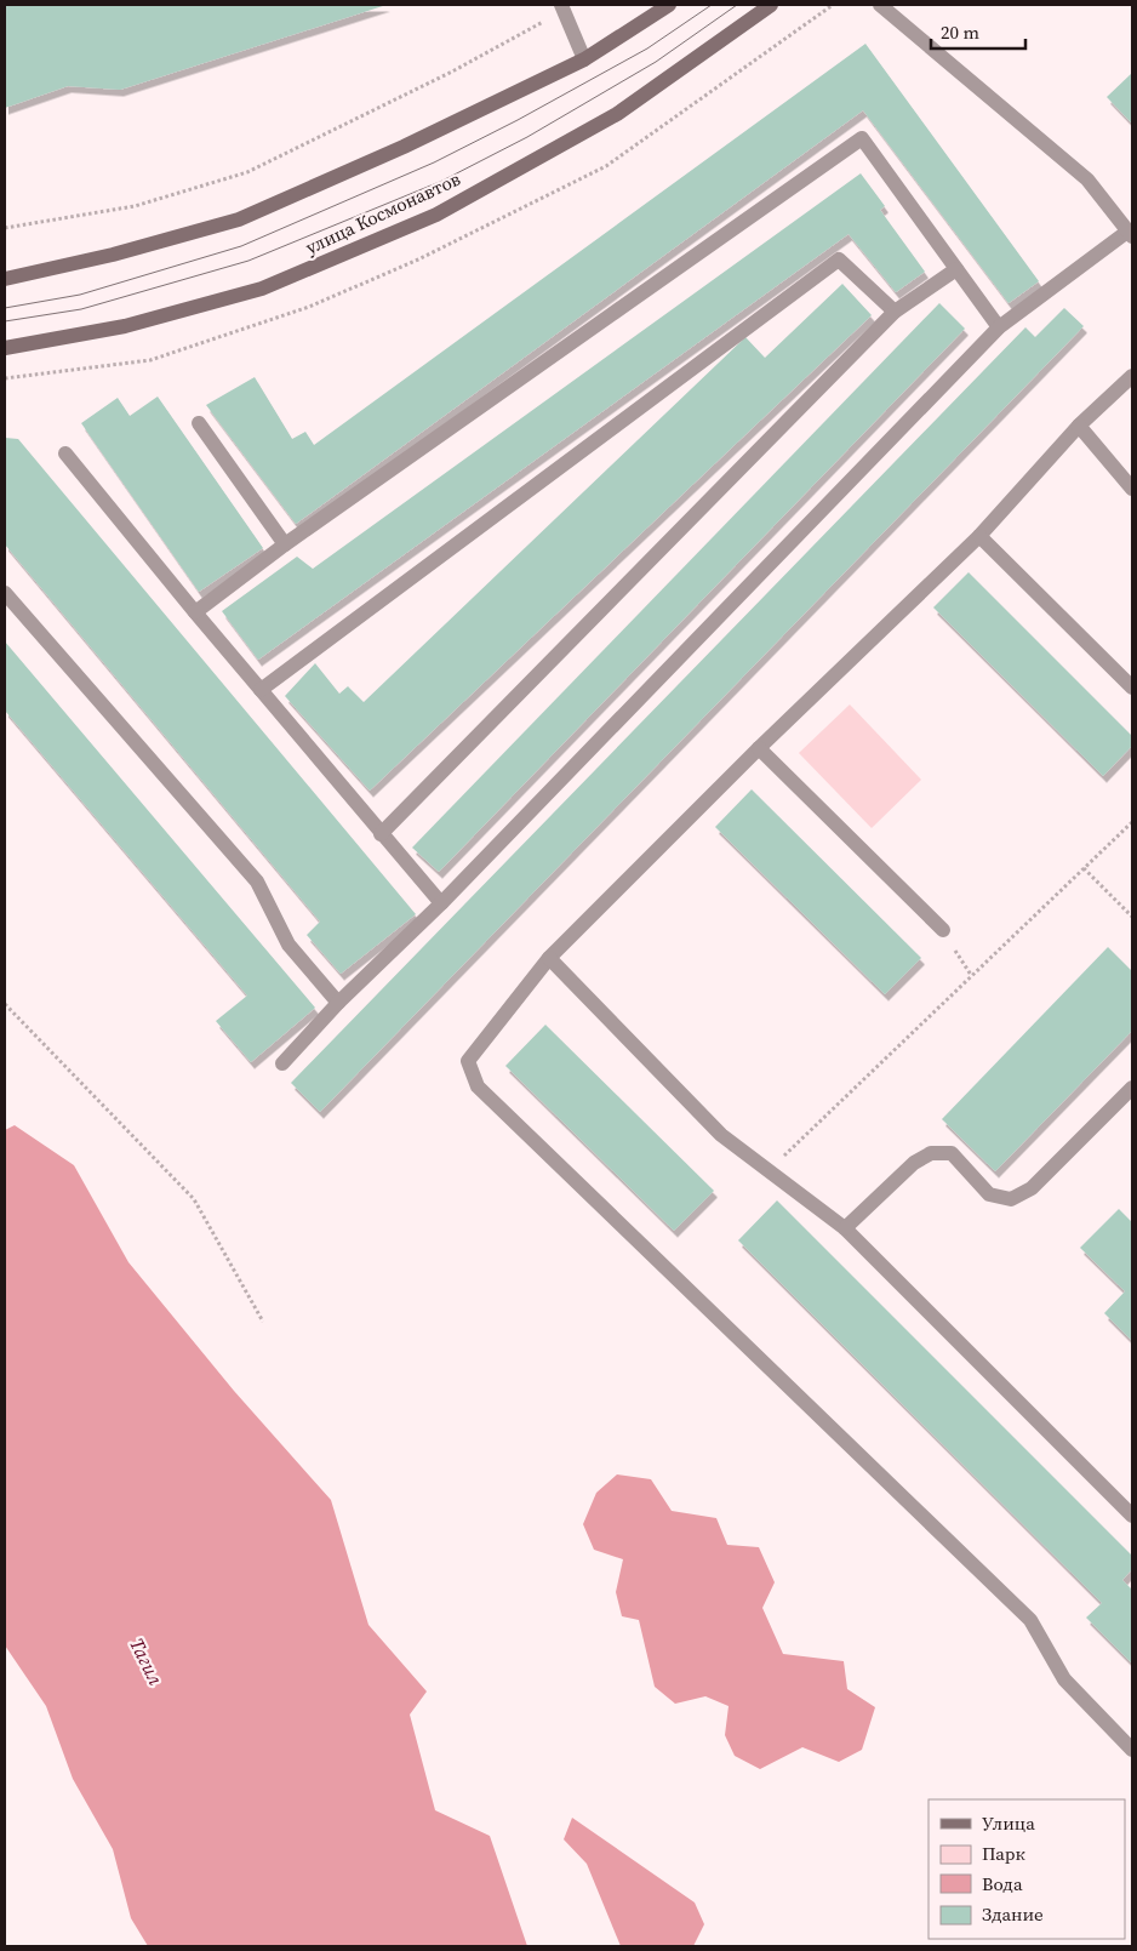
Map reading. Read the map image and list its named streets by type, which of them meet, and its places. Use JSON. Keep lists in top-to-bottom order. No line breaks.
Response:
{"streets":{"main road":["улица Космонавтов"]},"water":["Тагил"],"legend":["Улица","Парк","Вода","Здание"],"scale_bar":"20 m"}
